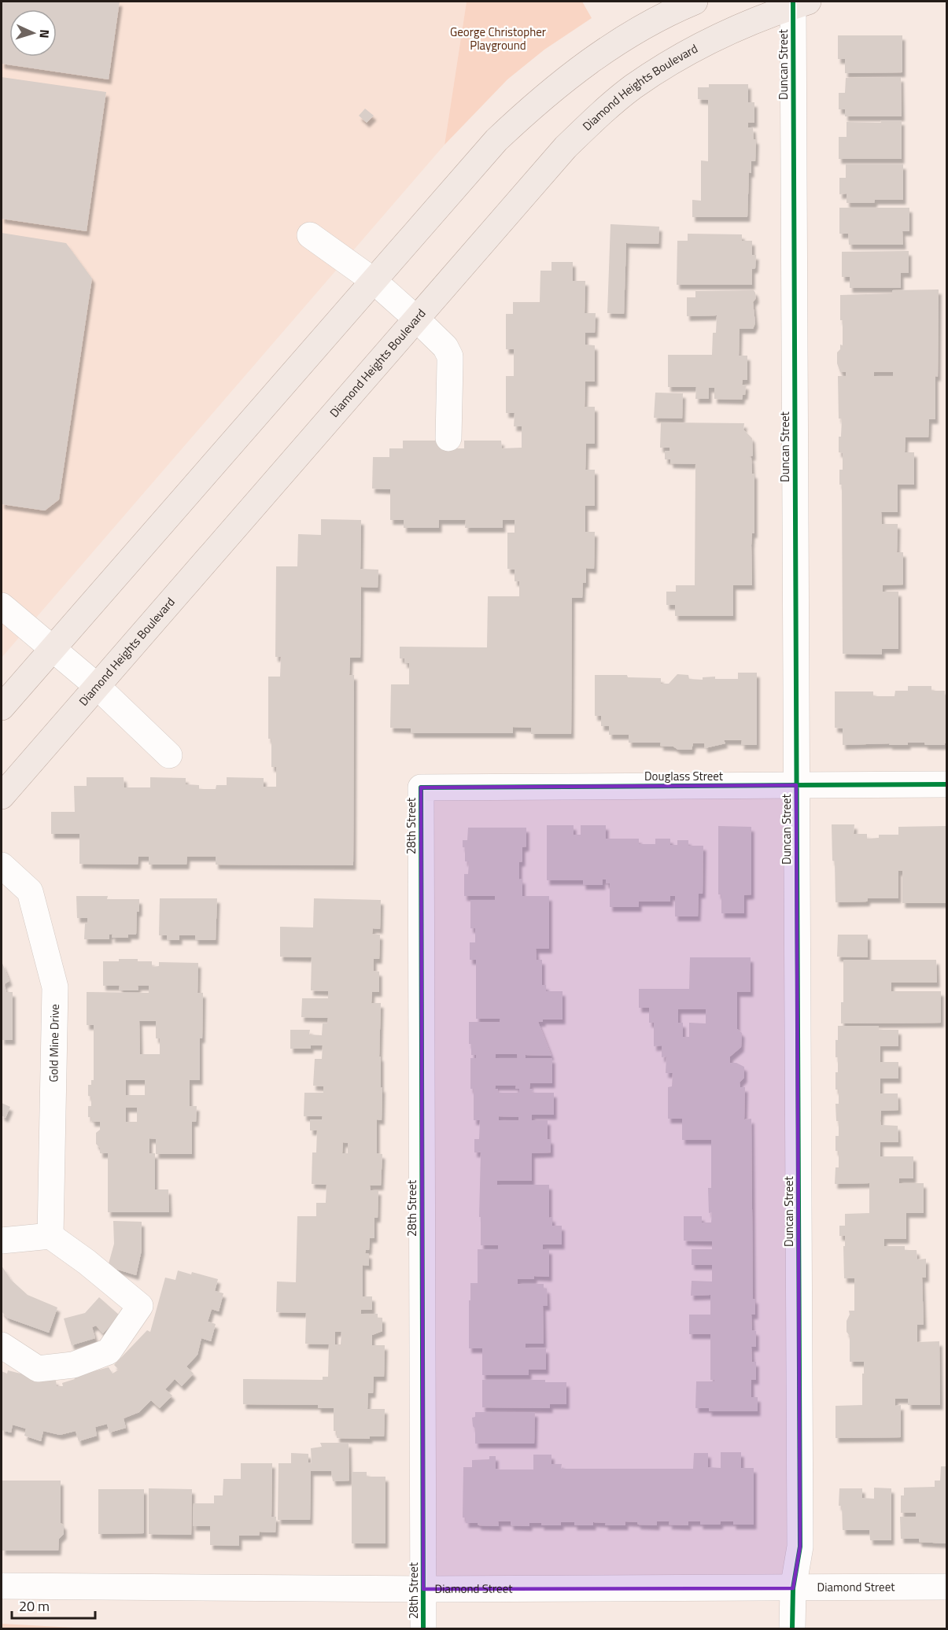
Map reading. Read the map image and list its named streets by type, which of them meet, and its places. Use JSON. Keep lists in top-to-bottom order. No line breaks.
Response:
{"streets":{"main road":["Diamond Heights Boulevard"],"street":["Duncan Street","Douglass Street","28th Street","Gold Mine Drive","Diamond Street"]},"crossings":[["Duncan Street","Diamond Heights Boulevard"],["Duncan Street","Douglass Street"],["Duncan Street","Diamond Street"],["Douglass Street","28th Street"],["28th Street","Diamond Street"]],"parks":["George Christopher Playground"],"scale_bar":"20 m","north":"right"}
